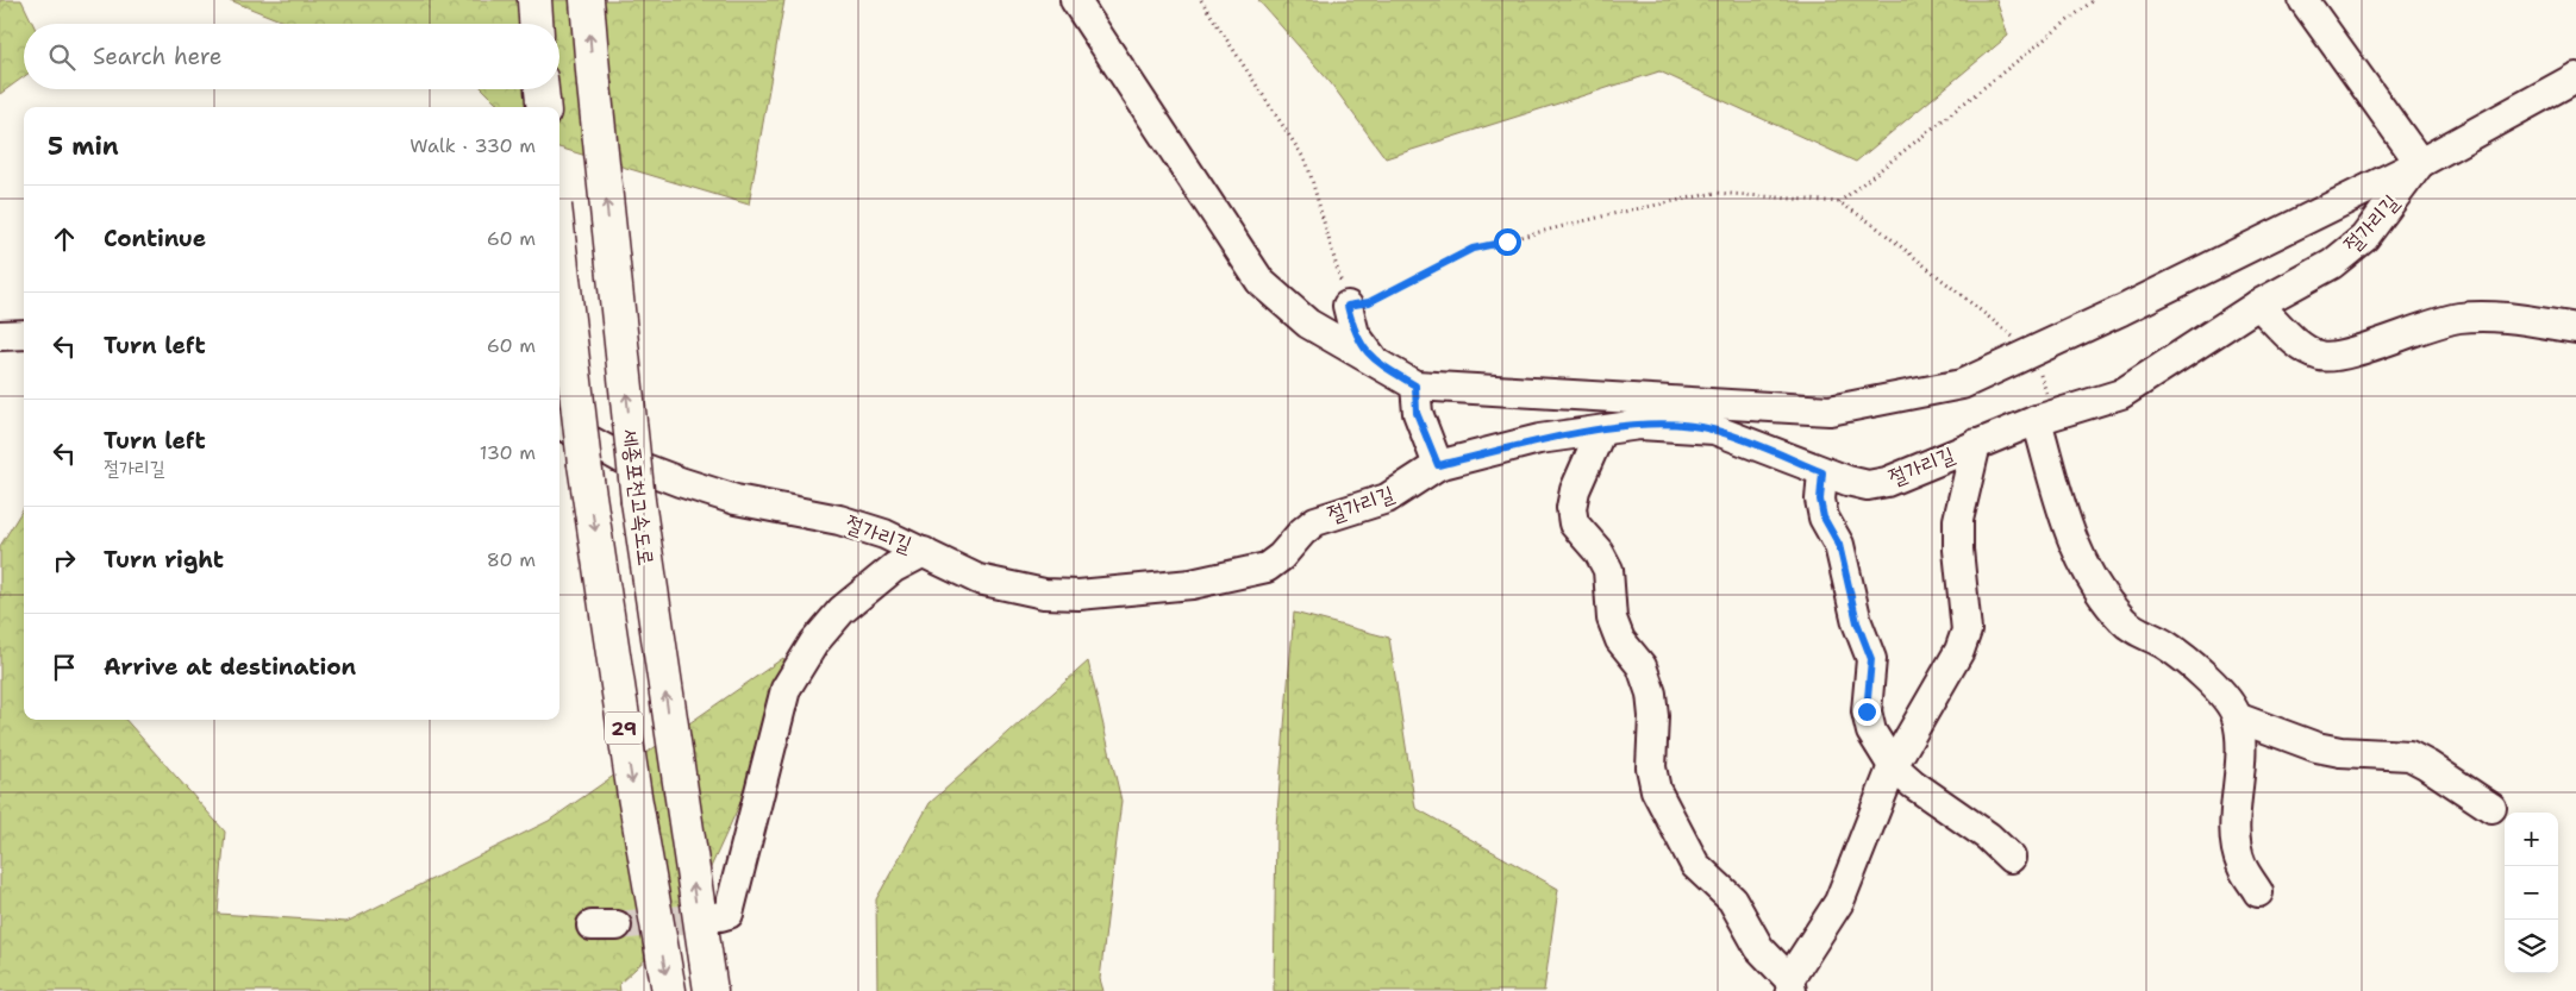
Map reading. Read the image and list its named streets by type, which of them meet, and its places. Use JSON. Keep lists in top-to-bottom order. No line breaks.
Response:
{"streets":{"highway":["세종포천고속도로","29"],"street":["절가리길"]},"page":{"search":"Search here","heading":["5 min","Walk · 330 m"],"list":[["Continue","60 m"],["Turn left","60 m"],["Turn left","절가리길","130 m"],["Turn right","80 m"],"Arrive at destination"],"map_buttons":["+","−"]}}
